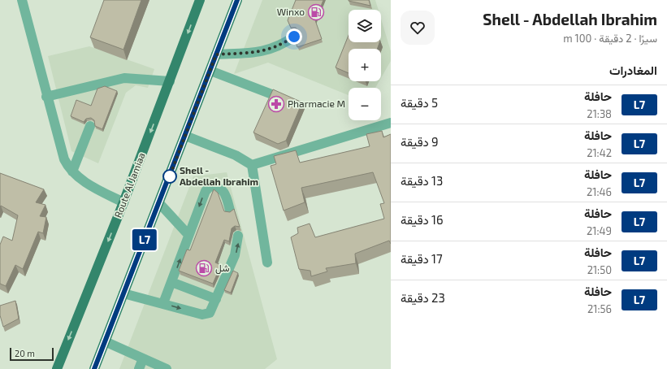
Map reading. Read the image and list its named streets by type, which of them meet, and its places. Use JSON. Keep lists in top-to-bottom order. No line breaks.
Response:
{"streets":{"main road":["Route Al Jamiaa"]},"places":{"fuel station":["Winxo","شل"],"pharmacy":["Pharmacie M"],"other":["Shell - Abdellah Ibrahim"]},"lines":["bus line L7"],"scale_bar":"20 m","page":{"heading":[["Shell - Abdellah Ibrahim","سيرًا · 2 دقيقة · 100 m"],"المغادرات"],"on_map":"L7","map_buttons":["+","−"],"list":[{"mark":"L7","name":"حافلة","note":"21:38","value":"5 دقيقة"},{"mark":"L7","name":"حافلة","note":"21:42","value":"9 دقيقة"},{"mark":"L7","name":"حافلة","note":"21:46","value":"13 دقيقة"},{"mark":"L7","name":"حافلة","note":"21:49","value":"16 دقيقة"},{"mark":"L7","name":"حافلة","note":"21:50","value":"17 دقيقة"},{"mark":"L7","name":"حافلة","note":"21:56","value":"23 دقيقة"}],"scale":"20 m"}}
